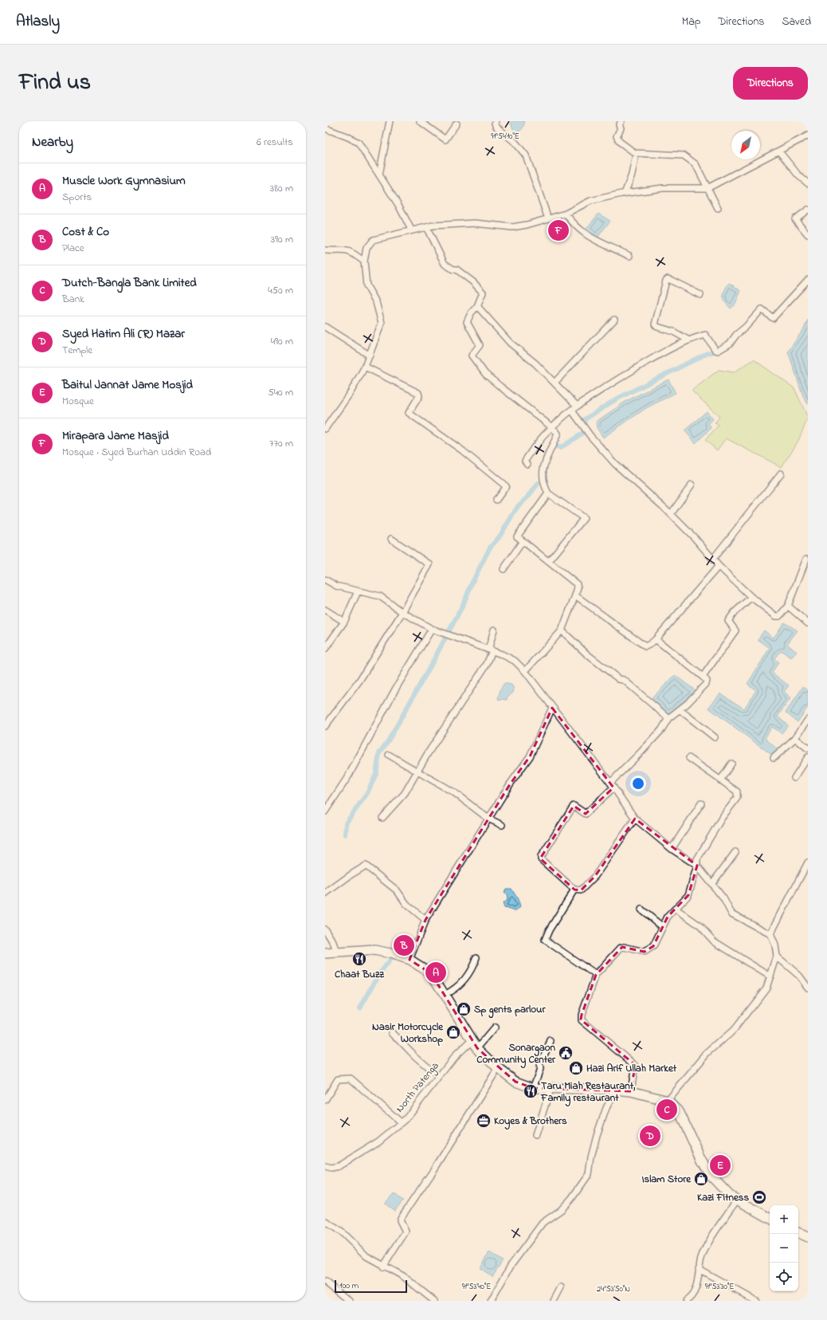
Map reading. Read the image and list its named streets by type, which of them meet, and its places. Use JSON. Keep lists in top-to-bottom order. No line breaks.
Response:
{"streets":{"street":["North Patenga"]},"places":{"restaurant":["Chaat Buzz","Taru Miah Restaurant, Family restaurant"],"shop":["Sp gents parlour","Nasir Motorcycle Workshop","Hazi Arif Ullah Market","Islam Store"],"public building":["Sonargaon Community Center"],"office":["Koyes & Brothers"],"sports":["Kazi Fitness"]},"scale_bar":"100 m","north":"bottom left","page":{"header":"Atlasly","nav":["Map","Directions","Saved"],"title":"Find us","buttons":"Directions","heading":["Nearby","6 results"],"list":[{"mark":"A","name":"Muscle Work Gymnasium","note":"Sports","value":"380 m"},{"mark":"B","name":"Cost & Co","note":"Place","value":"390 m"},{"mark":"C","name":"Dutch-Bangla Bank Limited","note":"Bank","value":"450 m"},{"mark":"D","name":"Syed Hatim Ali (R) Mazar","note":"Temple","value":"490 m"},{"mark":"E","name":"Baitul Jannat Jame Mosjid","note":"Mosque","value":"540 m"},{"mark":"F","name":"Mirapara Jame Masjid","note":"Mosque · Syed Burhan Uddin Road","value":"770 m"}],"pins":["F","B","A","C","D","E"],"map_buttons":["+","−"],"scale":"100 m"},"coordinates":["91°54'10\"E","91°53'40\"E","91°53'30\"E","24°53'50\"N"]}
